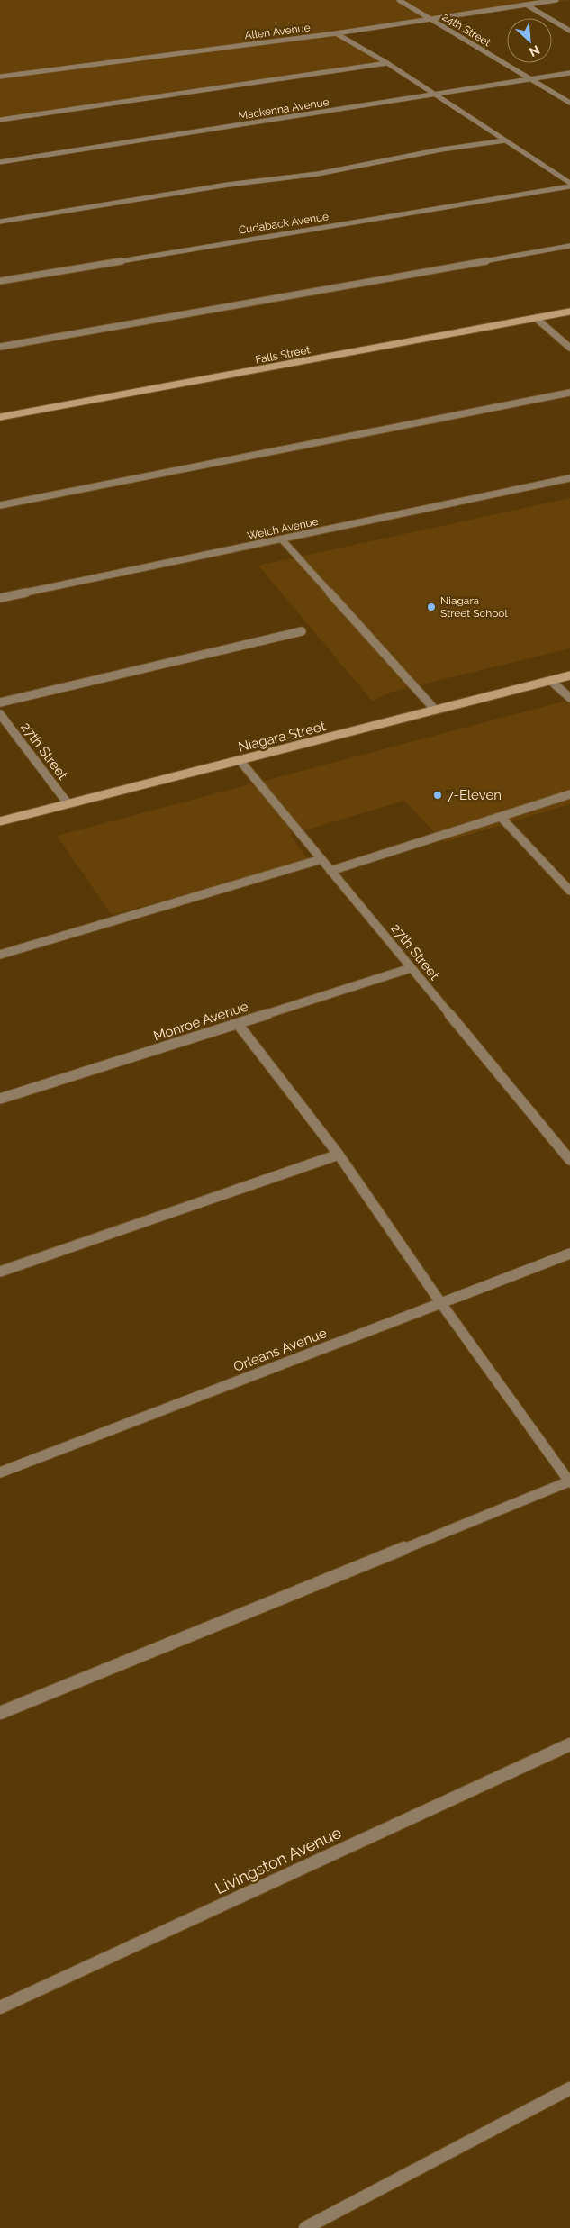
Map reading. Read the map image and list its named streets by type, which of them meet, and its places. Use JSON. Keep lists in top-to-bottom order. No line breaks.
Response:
{"streets":{"street":["24th Street","Allen Avenue","Mackenna Avenue","Cudaback Avenue","Falls Street","Welch Avenue","Niagara Street","27th Street","Monroe Avenue","Orleans Avenue","Livingston Avenue"]},"crossings":[["24th Street","Allen Avenue"],["24th Street","Mackenna Avenue"],["Niagara Street","27th Street"],["27th Street","Monroe Avenue"]],"places":["Niagara Street School","7-Eleven"],"north":"bottom right"}
